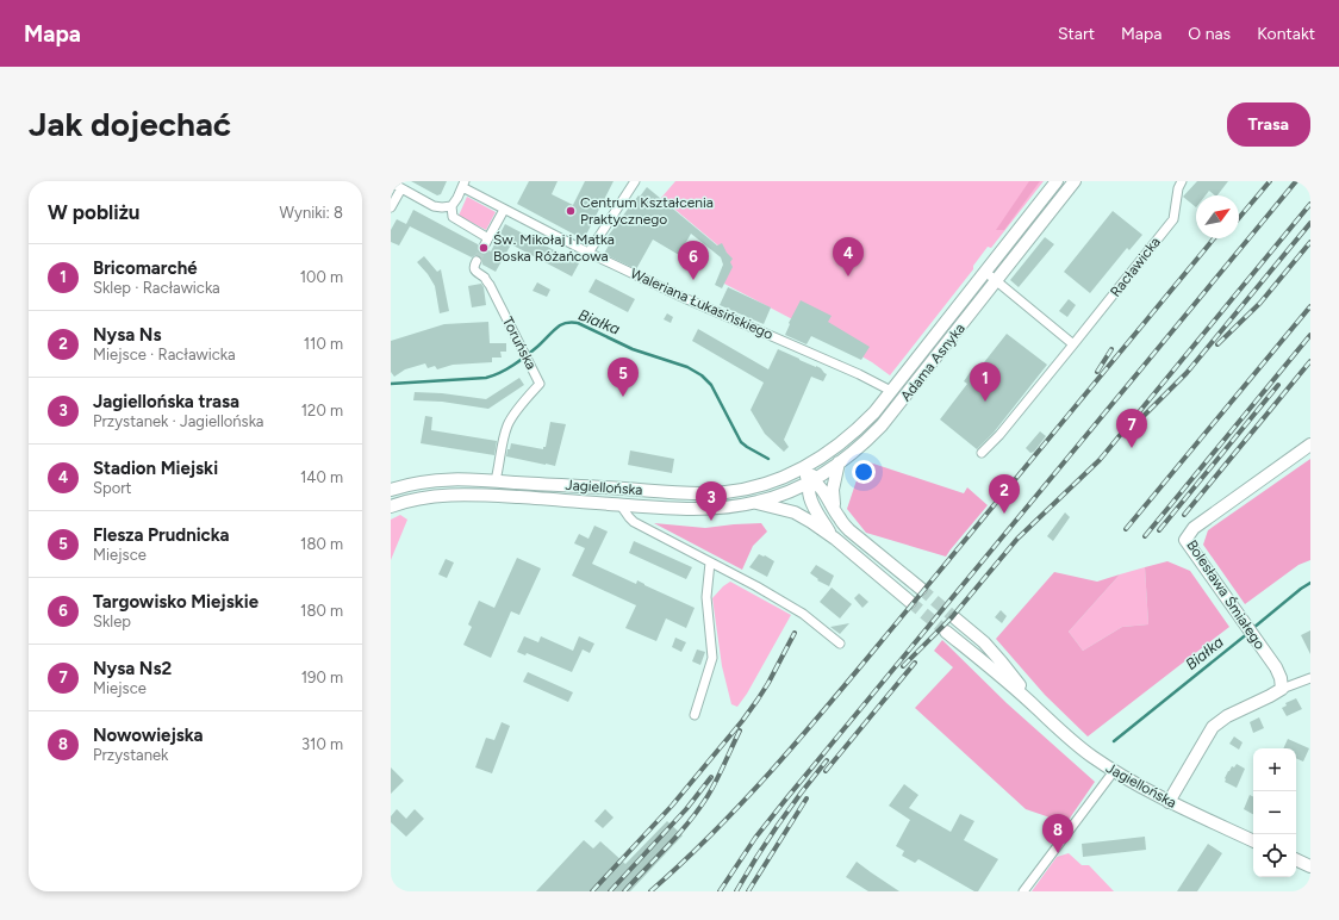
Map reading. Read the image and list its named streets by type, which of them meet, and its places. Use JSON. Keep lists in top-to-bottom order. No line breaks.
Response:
{"streets":{"main road":["Adama Asnyka","Jagiellońska","Bolesława Śmiałego"],"street":["Racławicka","Waleriana Łukasińskiego","Toruńska"]},"crossings":[["Waleriana Łukasińskiego","Adama Asnyka"],["Toruńska","Jagiellońska"],["Adama Asnyka","Jagiellońska"]],"water":["Białka"],"places":["Centrum Kształcenia Praktycznego","Św. Mikołaj i Matka Boska Różańcowa"],"north":"top right","page":{"header":"Mapa","nav":["Start","Mapa","O nas","Kontakt"],"buttons":"Trasa","title":"Jak dojechać","heading":["W pobliżu","Wyniki: 8"],"pins":["4","6","5","1","7","2","3","8"],"list":[{"mark":"1","name":"Bricomarché","note":"Sklep · Racławicka","value":"100 m"},{"mark":"2","name":"Nysa Ns","note":"Miejsce · Racławicka","value":"110 m"},{"mark":"3","name":"Jagiellońska trasa","note":"Przystanek · Jagiellońska","value":"120 m"},{"mark":"4","name":"Stadion Miejski","note":"Sport","value":"140 m"},{"mark":"5","name":"Flesza Prudnicka","note":"Miejsce","value":"180 m"},{"mark":"6","name":"Targowisko Miejskie","note":"Sklep","value":"180 m"},{"mark":"7","name":"Nysa Ns2","note":"Miejsce","value":"190 m"},{"mark":"8","name":"Nowowiejska","note":"Przystanek","value":"310 m"}],"map_buttons":["+","−"]}}
